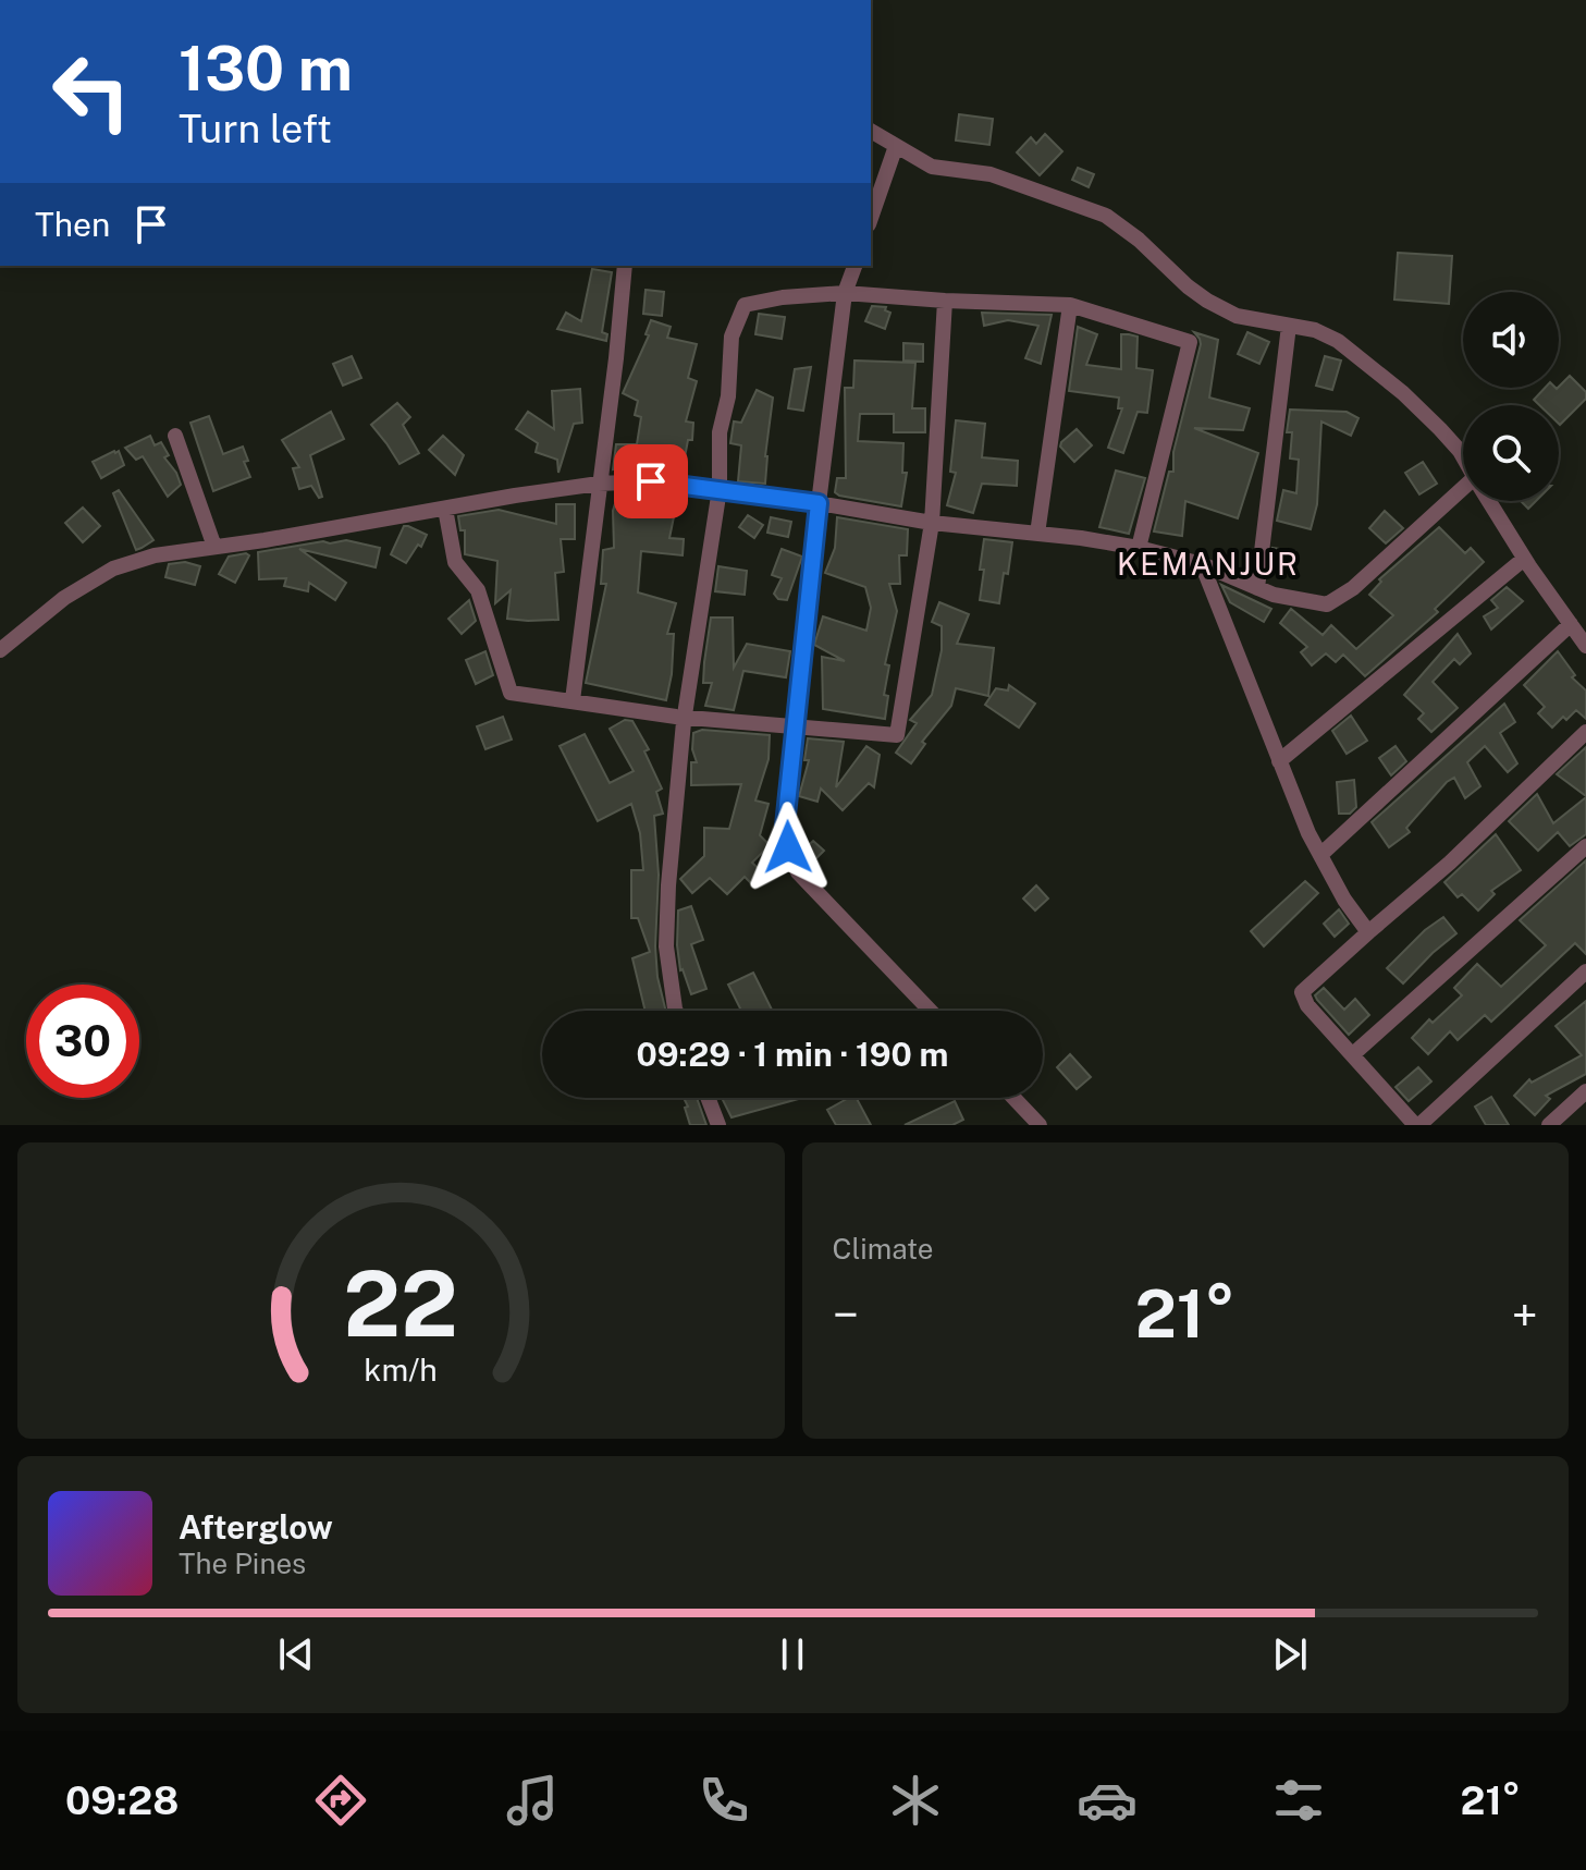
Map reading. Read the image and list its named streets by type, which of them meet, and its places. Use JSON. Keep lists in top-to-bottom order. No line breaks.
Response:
{"districts":["KEMANJUR"],"page":{"turn":["130 m","Turn left"],"then":"Then","limit":"30","trip":"09:29 · 1 min · 190 m","tile":"Climate","heat":["−","21°","+"],"song":["Afterglow","The Pines"],"tabs":["09:28","21°"],"gauge":["22","km/h"]}}
